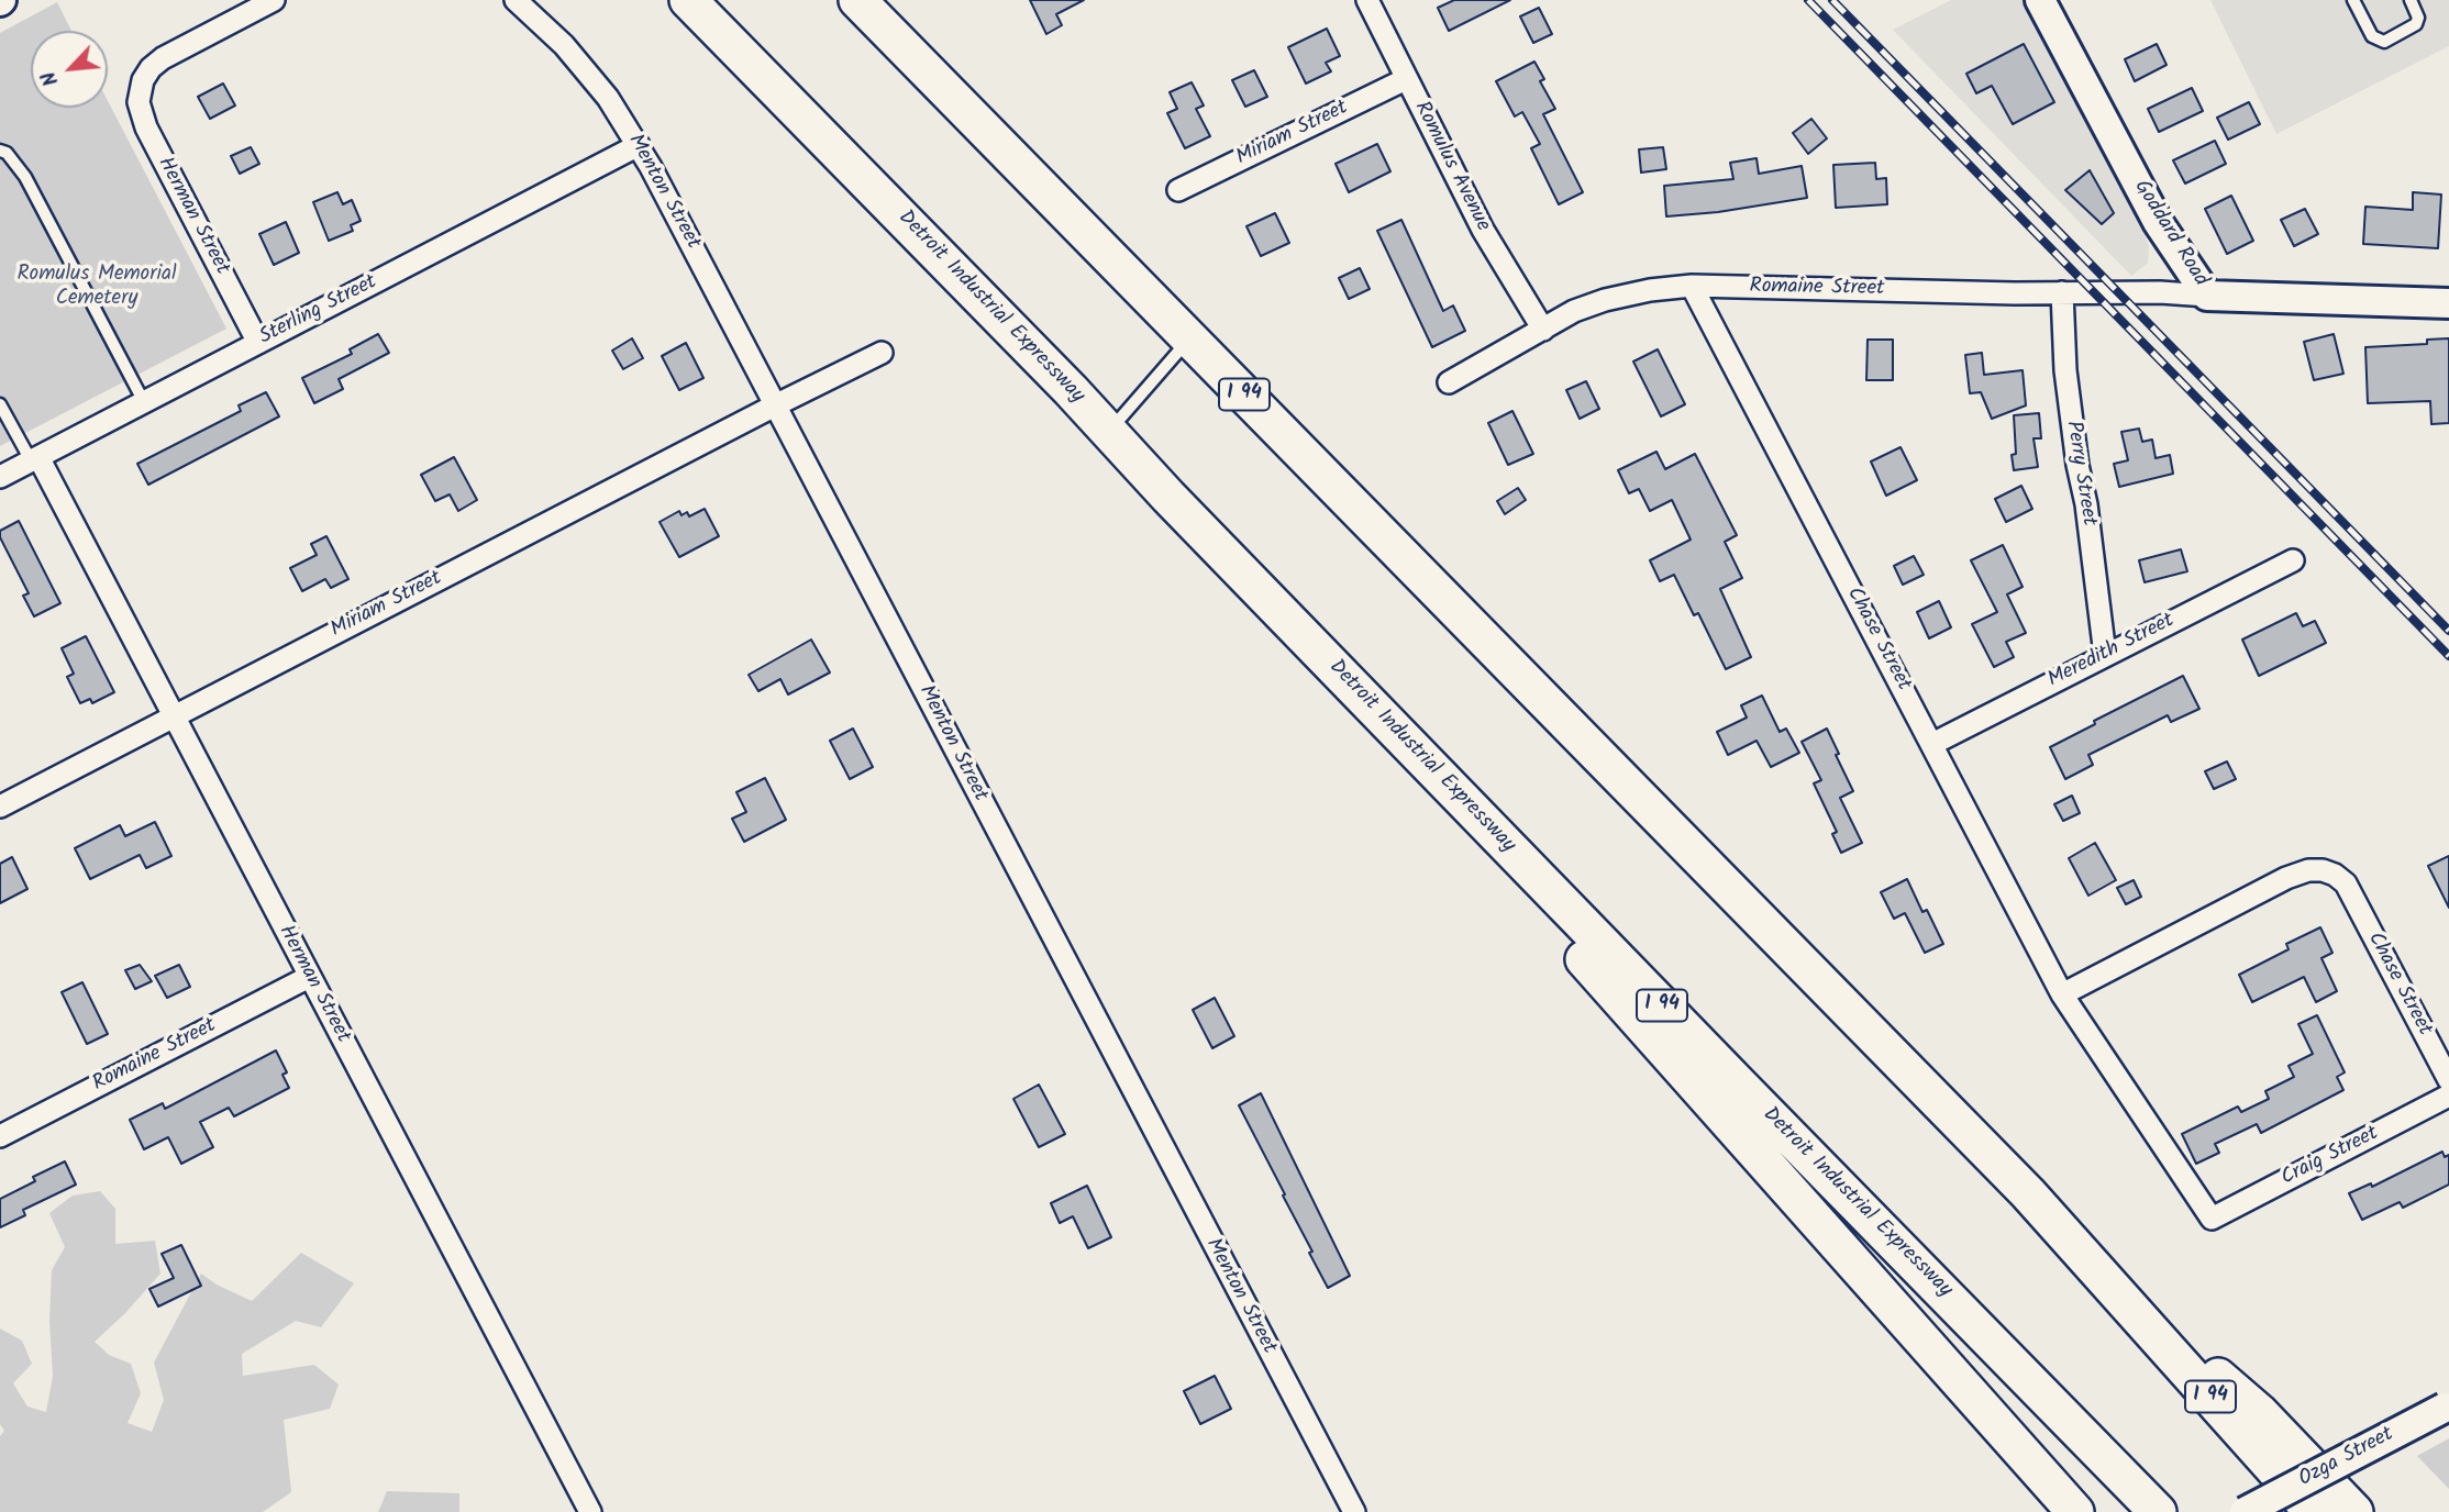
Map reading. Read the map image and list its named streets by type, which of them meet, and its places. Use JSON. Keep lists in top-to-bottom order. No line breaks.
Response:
{"streets":{"highway":["Detroit Industrial Expressway","I 94"],"main road":["Goddard Road","Ozga Street"],"street":["Miriam Street","Romulus Avenue","Menton Street","Herman Street","Romaine Street","Sterling Street","Perry Street","Chase Street","Meredith Street","Craig Street"]},"crossings":[["Miriam Street","Romulus Avenue"],["Miriam Street","Menton Street"],["Miriam Street","Herman Street"],["Romulus Avenue","Romaine Street"],["Menton Street","Sterling Street"],["Herman Street","Romaine Street"],["Herman Street","Sterling Street"],["Goddard Road","Romaine Street"],["Romaine Street","Perry Street"],["Romaine Street","Chase Street"],["Perry Street","Meredith Street"],["Chase Street","Meredith Street"],["Chase Street","Craig Street"]],"parks":["Romulus Memorial Cemetery"],"north":"bottom left"}
